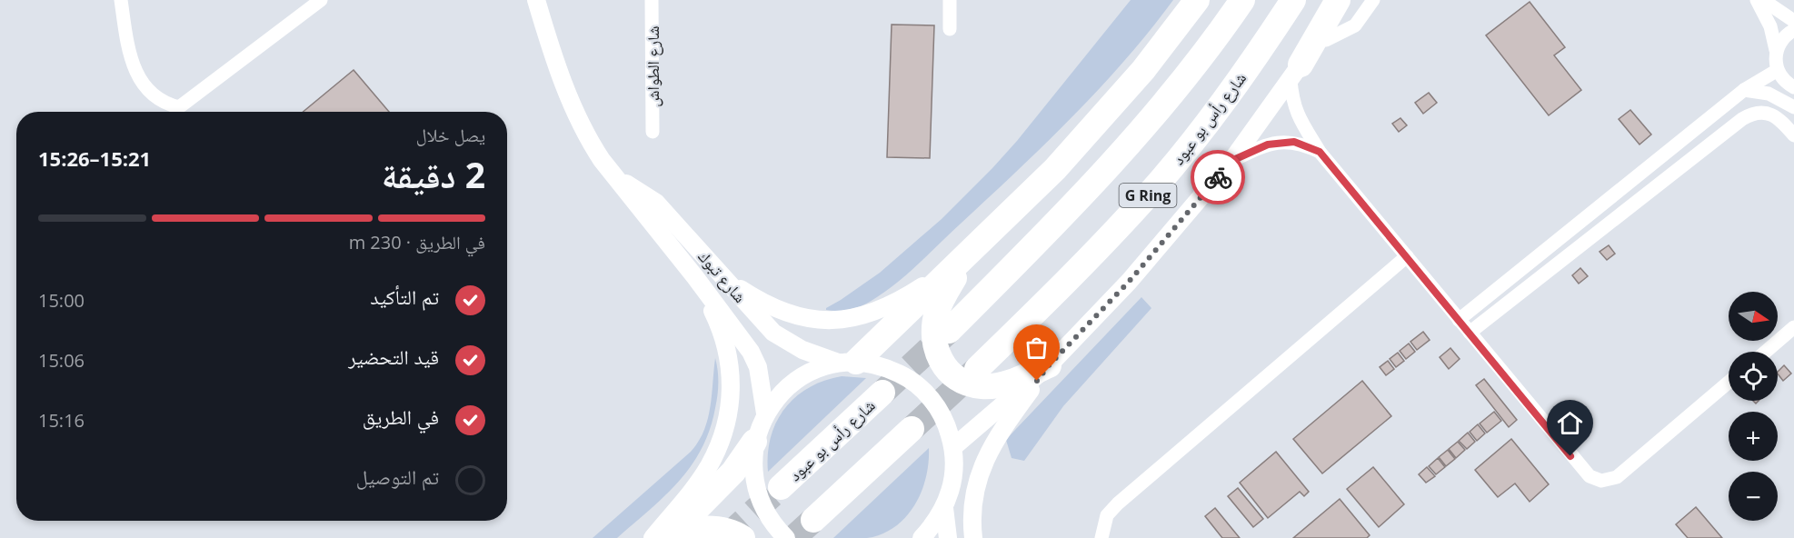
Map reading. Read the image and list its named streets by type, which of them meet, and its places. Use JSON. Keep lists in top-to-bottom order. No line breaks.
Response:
{"streets":{"highway":["شارع رأس بو عبود","G Ring"],"street":["شارع الطواش","شارع تبوك"]},"north":"right","page":{"heading":["2 دقيقة","يصل خلال","15:21–15:26"],"bar":"في الطريق · 230 m","list":[["تم التأكيد","15:00"],["قيد التحضير","15:06"],["في الطريق","15:16"],"تم التوصيل"],"map_buttons":["+","−"]}}
